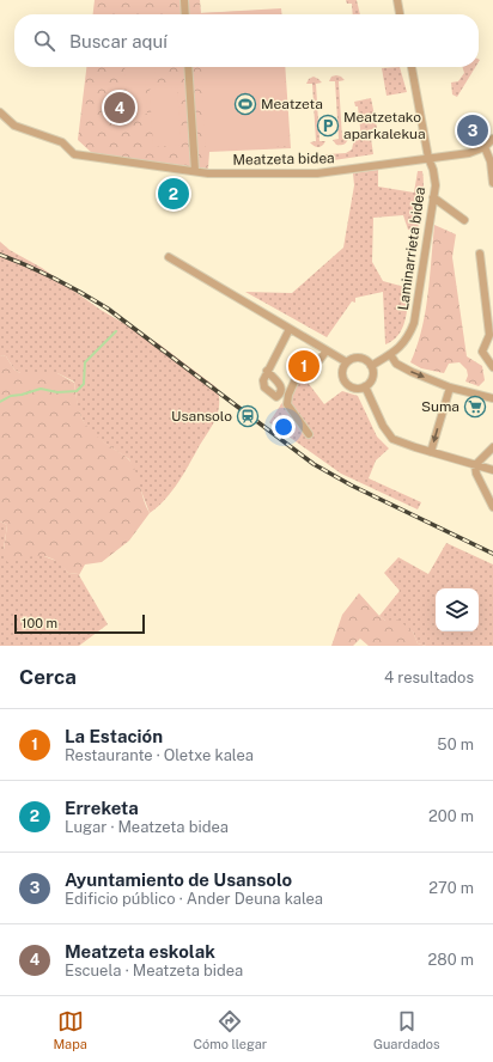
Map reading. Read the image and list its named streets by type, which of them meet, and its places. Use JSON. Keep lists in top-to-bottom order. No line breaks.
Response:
{"streets":{"street":["Meatzeta bidea","Laminarrieta bidea"]},"crossings":[["Meatzeta bidea","Laminarrieta bidea"]],"places":{"sports":["Meatzeta"],"parking":["Meatzetako aparkalekua"],"supermarket":["Suma"],"station":["Usansolo"]},"scale_bar":"100 m","page":{"search":"Buscar aquí","pins":["4","3","2","1"],"scale":"100 m","heading":["Cerca","4 resultados"],"list":[{"mark":"1","name":"La Estación","note":"Restaurante · Oletxe kalea","value":"50 m"},{"mark":"2","name":"Erreketa","note":"Lugar · Meatzeta bidea","value":"200 m"},{"mark":"3","name":"Ayuntamiento de Usansolo","note":"Edificio público · Ander Deuna kalea","value":"270 m"},{"mark":"4","name":"Meatzeta eskolak","note":"Escuela · Meatzeta bidea","value":"280 m"}],"nav":["Mapa","Cómo llegar","Guardados"]}}
